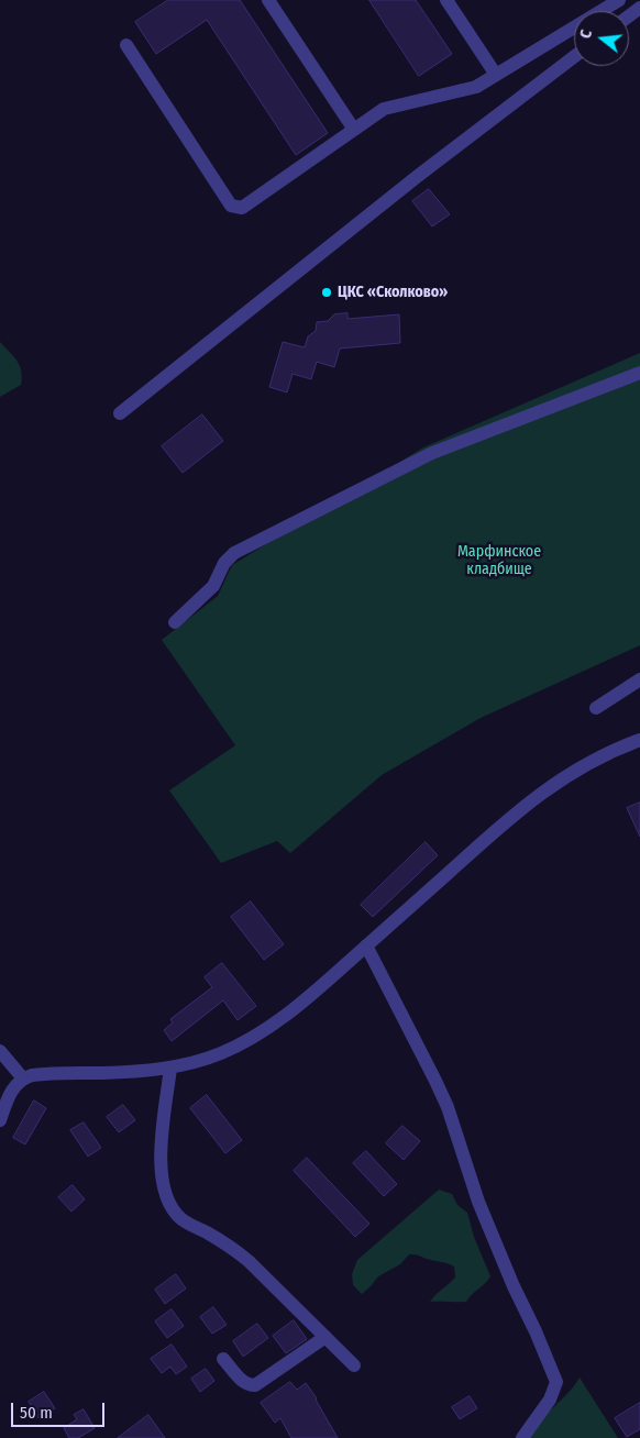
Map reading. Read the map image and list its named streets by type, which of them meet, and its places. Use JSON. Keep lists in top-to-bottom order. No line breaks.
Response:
{"parks":["Марфинское кладбище"],"places":["ЦКС «Сколково»"],"scale_bar":"50 m","north":"left"}
